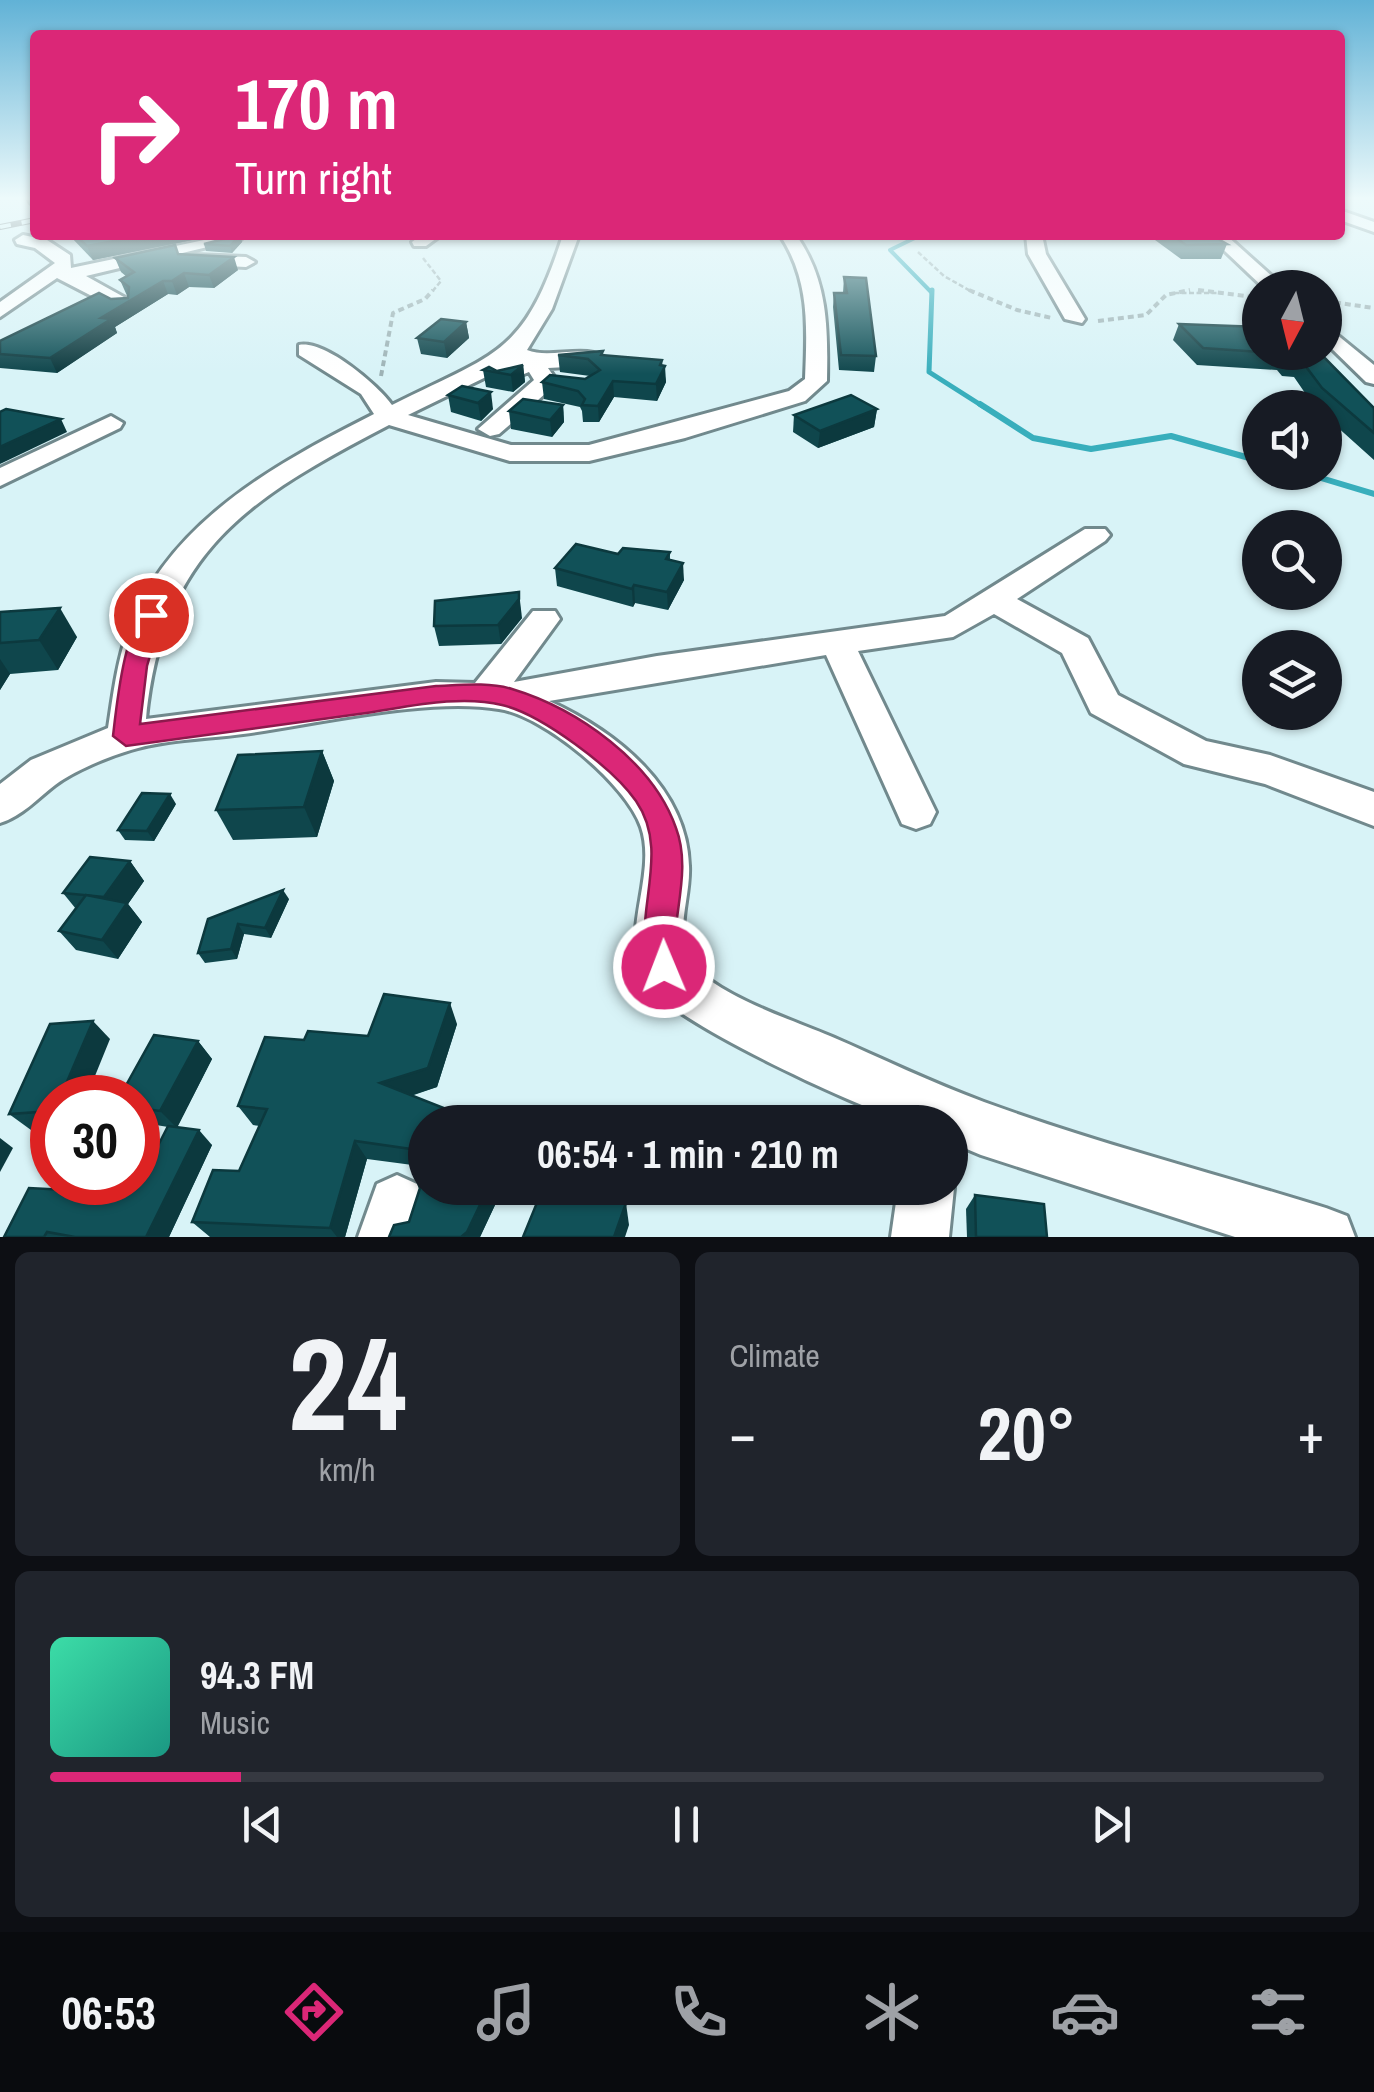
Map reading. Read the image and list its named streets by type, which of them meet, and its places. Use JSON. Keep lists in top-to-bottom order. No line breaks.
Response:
{"north":"bottom","page":{"turn":["170 m","Turn right"],"limit":"30","trip":"06:54 · 1 min · 210 m","tile":[["24","km/h"],"Climate"],"heat":["−","20°","+"],"song":["94.3 FM","Music"],"tabs":"06:53"}}
